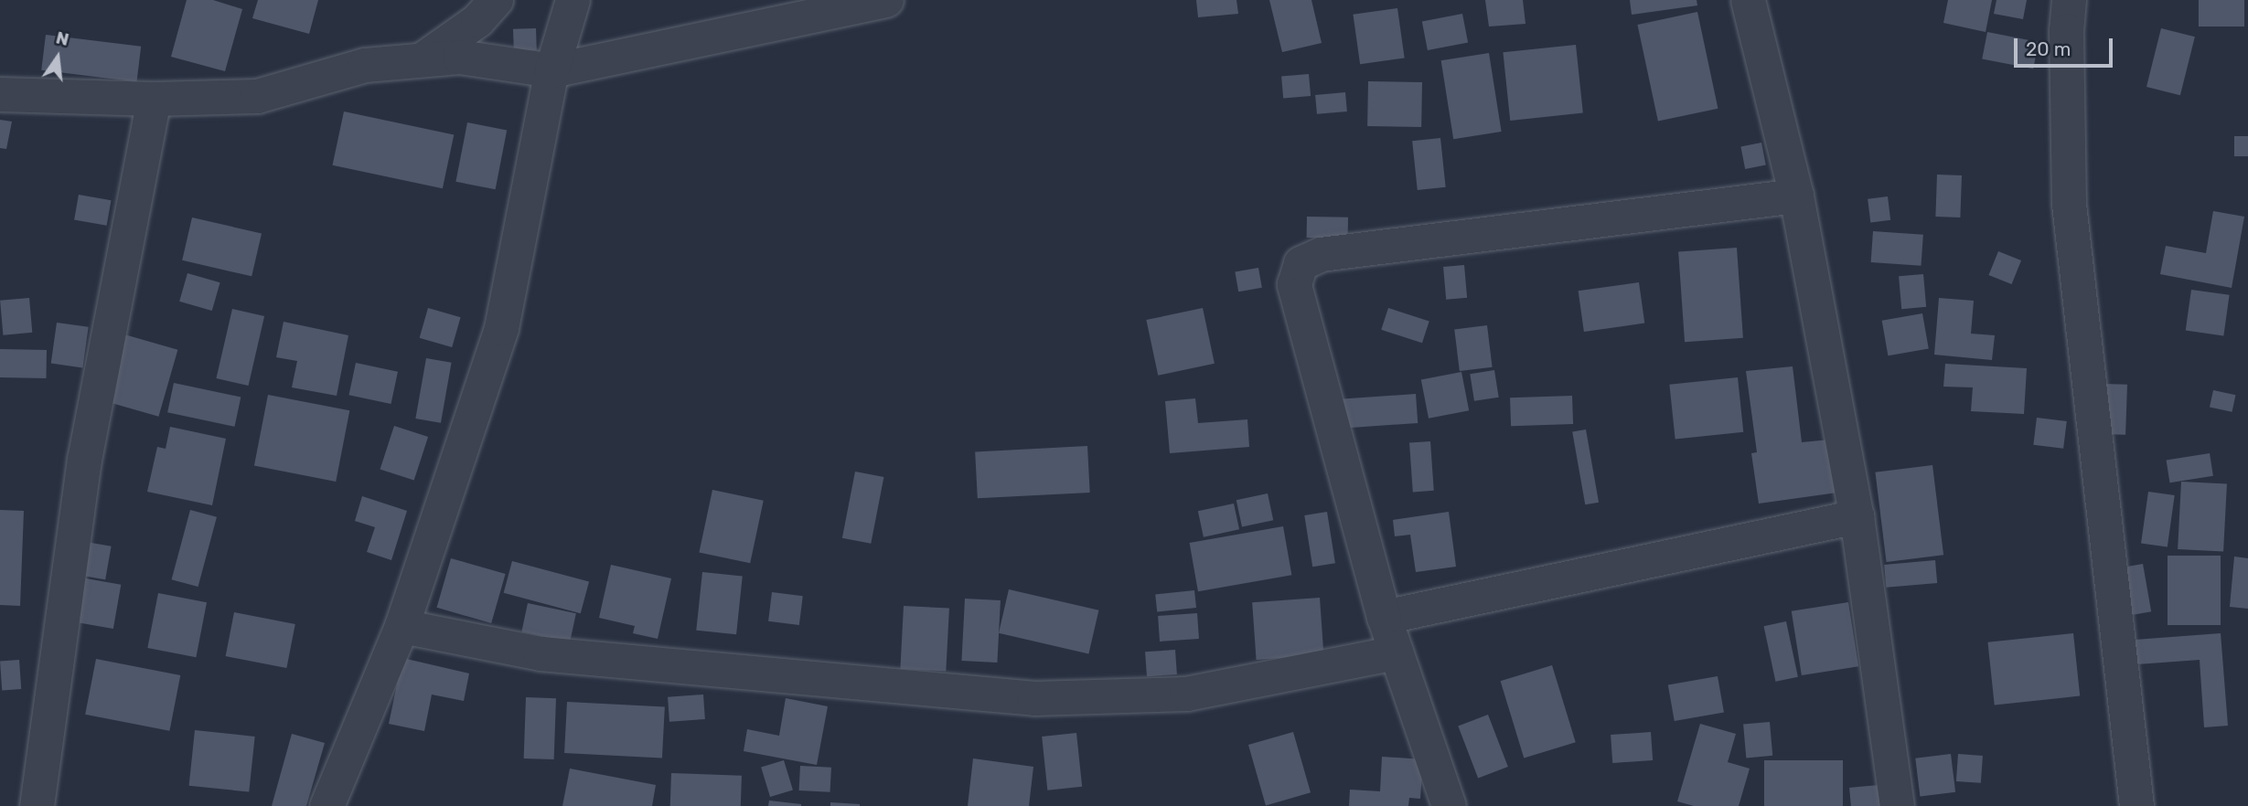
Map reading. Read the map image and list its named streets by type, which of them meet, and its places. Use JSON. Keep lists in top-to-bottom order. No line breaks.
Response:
{"scale_bar":"20 m","north":"top"}
